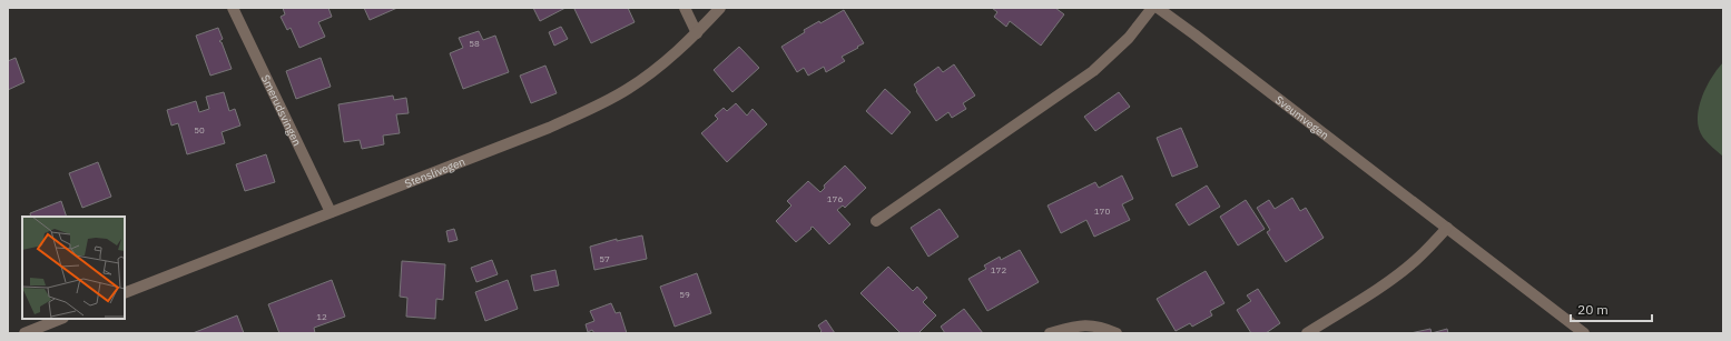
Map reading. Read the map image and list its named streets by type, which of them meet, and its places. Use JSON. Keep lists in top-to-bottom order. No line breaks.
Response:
{"streets":{"street":["Smerudsvingen","Sveumvegen","Stenslivegen"]},"crossings":[["Smerudsvingen","Stenslivegen"]],"house_numbers":["58","50","176","170","57","172","59","12"],"scale_bar":"20 m"}
